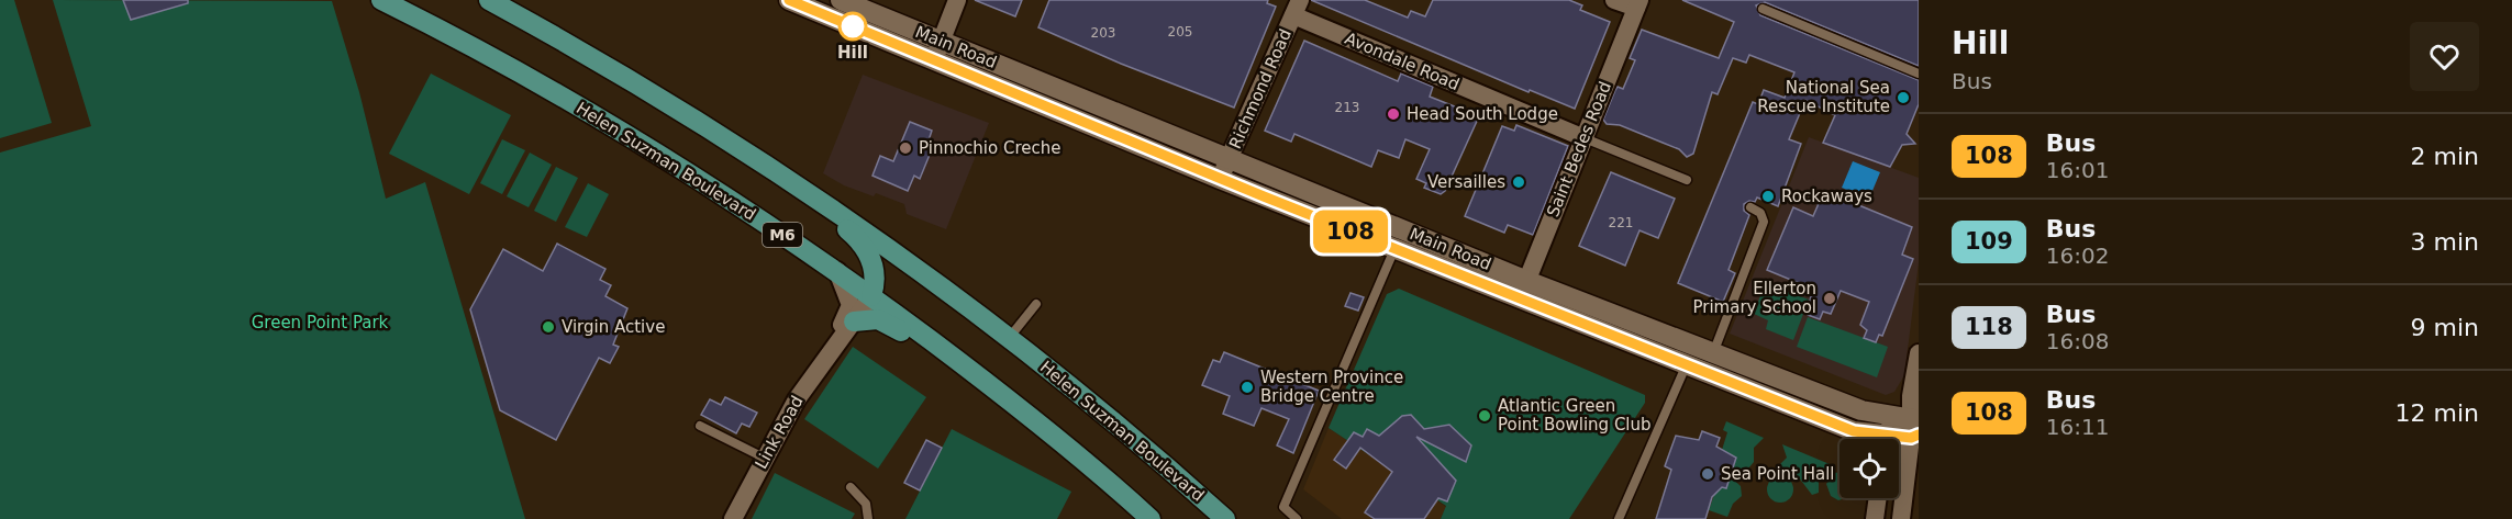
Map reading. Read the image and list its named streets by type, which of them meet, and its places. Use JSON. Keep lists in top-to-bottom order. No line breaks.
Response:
{"streets":{"main road":["Main Road","Helen Suzman Boulevard","M6"],"street":["Avondale Road","Richmond Road","Saint Bedes Road","Link Road"]},"crossings":[["Main Road","Richmond Road"],["Main Road","Saint Bedes Road"],["Avondale Road","Richmond Road"],["Avondale Road","Saint Bedes Road"],["Helen Suzman Boulevard","Link Road"]],"parks":["Green Point Park"],"places":["Hill","National Sea Rescue Institute","Head South Lodge","Pinnochio Creche","Versailles","Rockaways","Ellerton Primary School","Virgin Active","Western Province Bridge Centre","Atlantic Green Point Bowling Club","Sea Point Hall"],"lines":["bus line 108"],"house_numbers":["205","203","213","221"],"page":{"on_map":"108","heading":["Hill","Bus"],"list":[{"mark":"108","name":"Bus","note":"16:01","value":"2 min"},{"mark":"109","name":"Bus","note":"16:02","value":"3 min"},{"mark":"118","name":"Bus","note":"16:08","value":"9 min"},{"mark":"108","name":"Bus","note":"16:11","value":"12 min"}]}}
